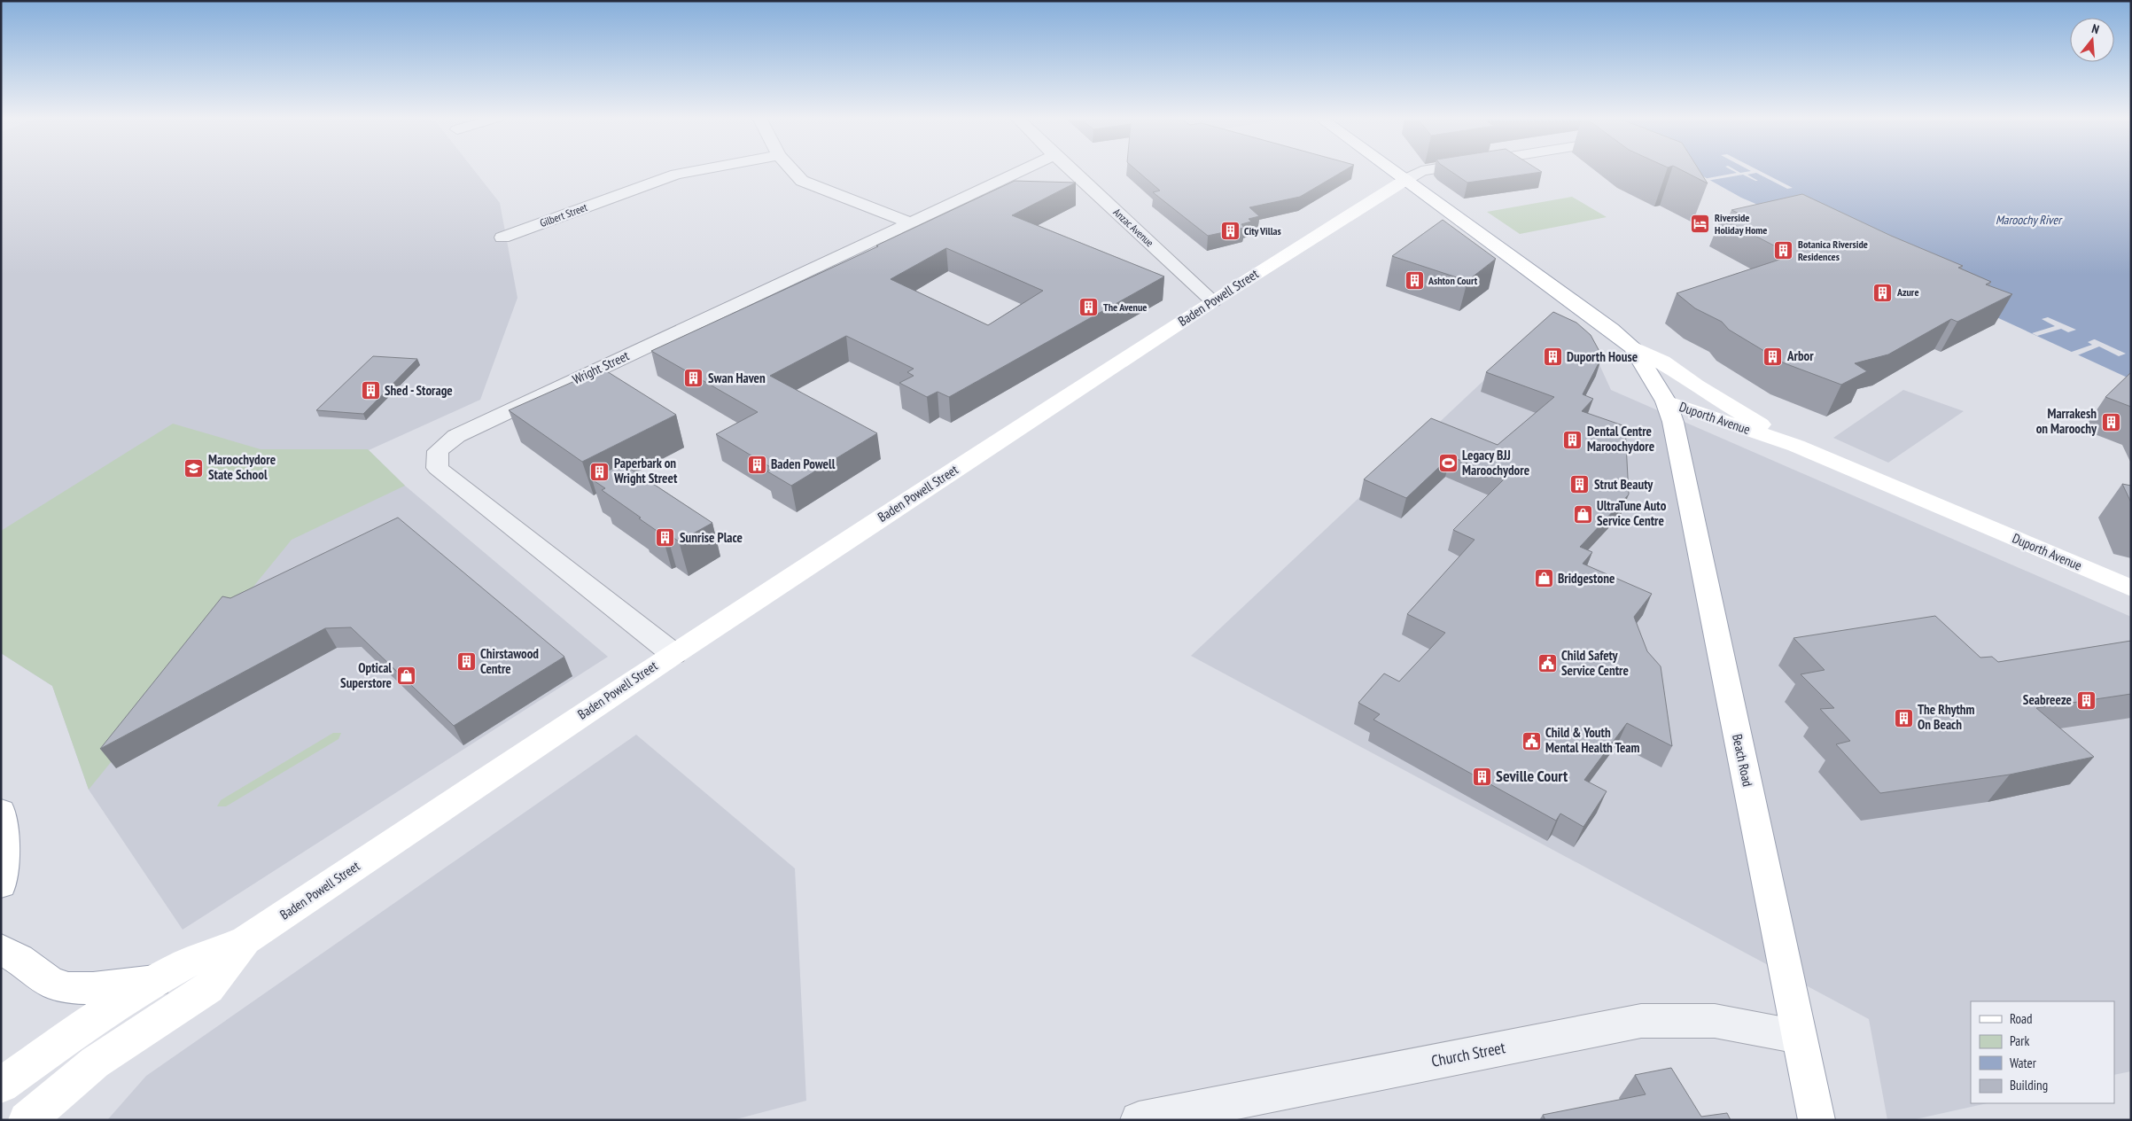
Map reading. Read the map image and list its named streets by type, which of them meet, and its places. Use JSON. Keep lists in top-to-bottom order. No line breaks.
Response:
{"streets":{"street":["Gilbert Street","Anzac Avenue","Baden Powell Street","Wright Street","Duporth Avenue","Beach Road","Church Street"]},"crossings":[["Anzac Avenue","Baden Powell Street"],["Baden Powell Street","Wright Street"],["Baden Powell Street","Duporth Avenue"],["Duporth Avenue","Beach Road"],["Beach Road","Church Street"]],"water":["Maroochy River"],"places":{"hotel":["Riverside Holiday Home"],"building":["City Villas","Botanica Riverside Residences","Ashton Court","Azure","The Avenue","Arbor","Duporth House","Swan Haven","Shed - Storage","Marrakesh on Maroochy","Dental Centre Maroochydore","Baden Powell","Paperbark on Wright Street","Strut Beauty","Sunrise Place","Chirstawood Centre","Seabreeze","The Rhythm On Beach","Seville Court"],"sports":["Legacy BJJ Maroochydore"],"school or university":["Maroochydore State School"],"shop":["UltraTune Auto Service Centre","Bridgestone","Optical Superstore"],"public building":["Child Safety Service Centre","Child & Youth Mental Health Team"]},"legend":["Road","Park","Water","Building"],"north":"top"}
